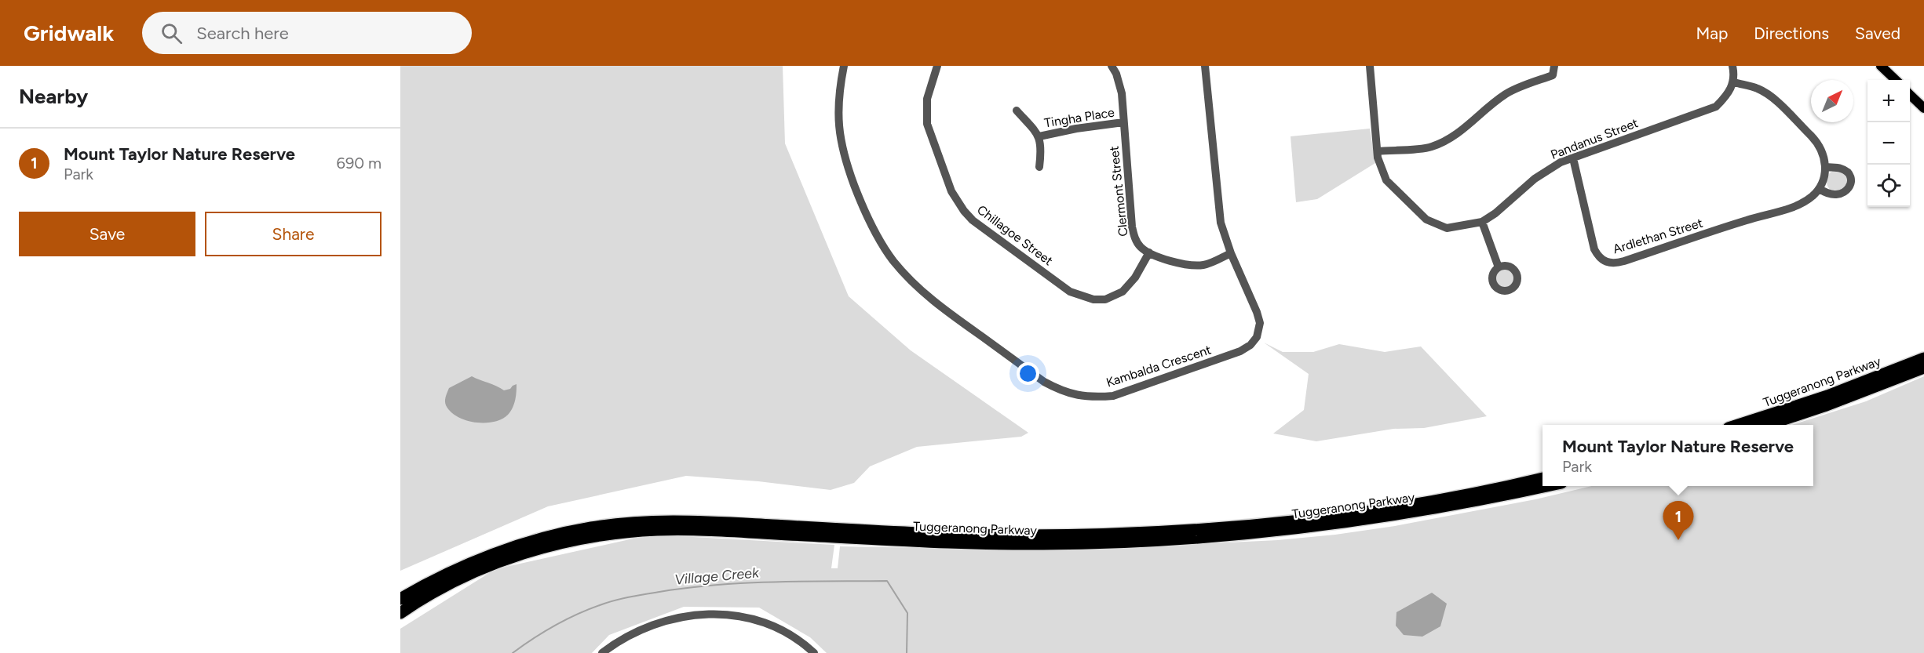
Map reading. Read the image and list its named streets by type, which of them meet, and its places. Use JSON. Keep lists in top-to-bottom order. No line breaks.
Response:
{"streets":{"highway":["Tuggeranong Parkway"],"street":["Tingha Place","Pandanus Street","Clermont Street","Chillagoe Street","Ardlethan Street","Kambalda Crescent"]},"crossings":[["Tingha Place","Clermont Street"],["Pandanus Street","Ardlethan Street"],["Clermont Street","Chillagoe Street"],["Clermont Street","Kambalda Crescent"]],"water":["Village Creek"],"north":"top right","page":{"header":"Gridwalk","search":"Search here","nav":["Map","Directions","Saved"],"heading":"Nearby","map_buttons":["+","−"],"list":[{"mark":"1","name":"Mount Taylor Nature Reserve","note":"Park","value":"690 m"}],"buttons":["Save","Share"],"popup":["Mount Taylor Nature Reserve","Park"],"pins":"1"}}
